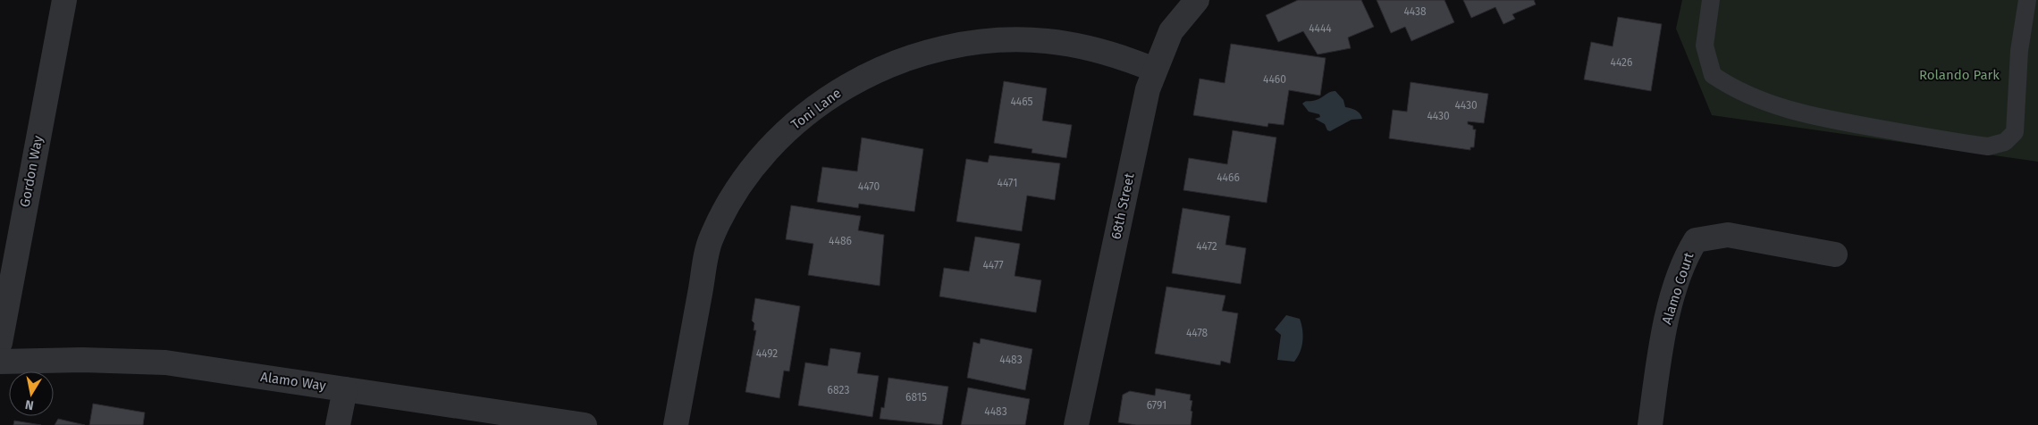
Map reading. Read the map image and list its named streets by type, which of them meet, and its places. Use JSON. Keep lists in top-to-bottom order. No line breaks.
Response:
{"streets":{"street":["Toni Lane","Gordon Way","68th Street","Alamo Court","Alamo Way"]},"crossings":[["Toni Lane","68th Street"]],"parks":["Rolando Park"],"house_numbers":["4438","4444","4426","4460","4465","4430","4430","4466","4471","4470","4486","4472","4477","4478","4492","4483","6823","6815","6791","4483"],"north":"bottom"}
